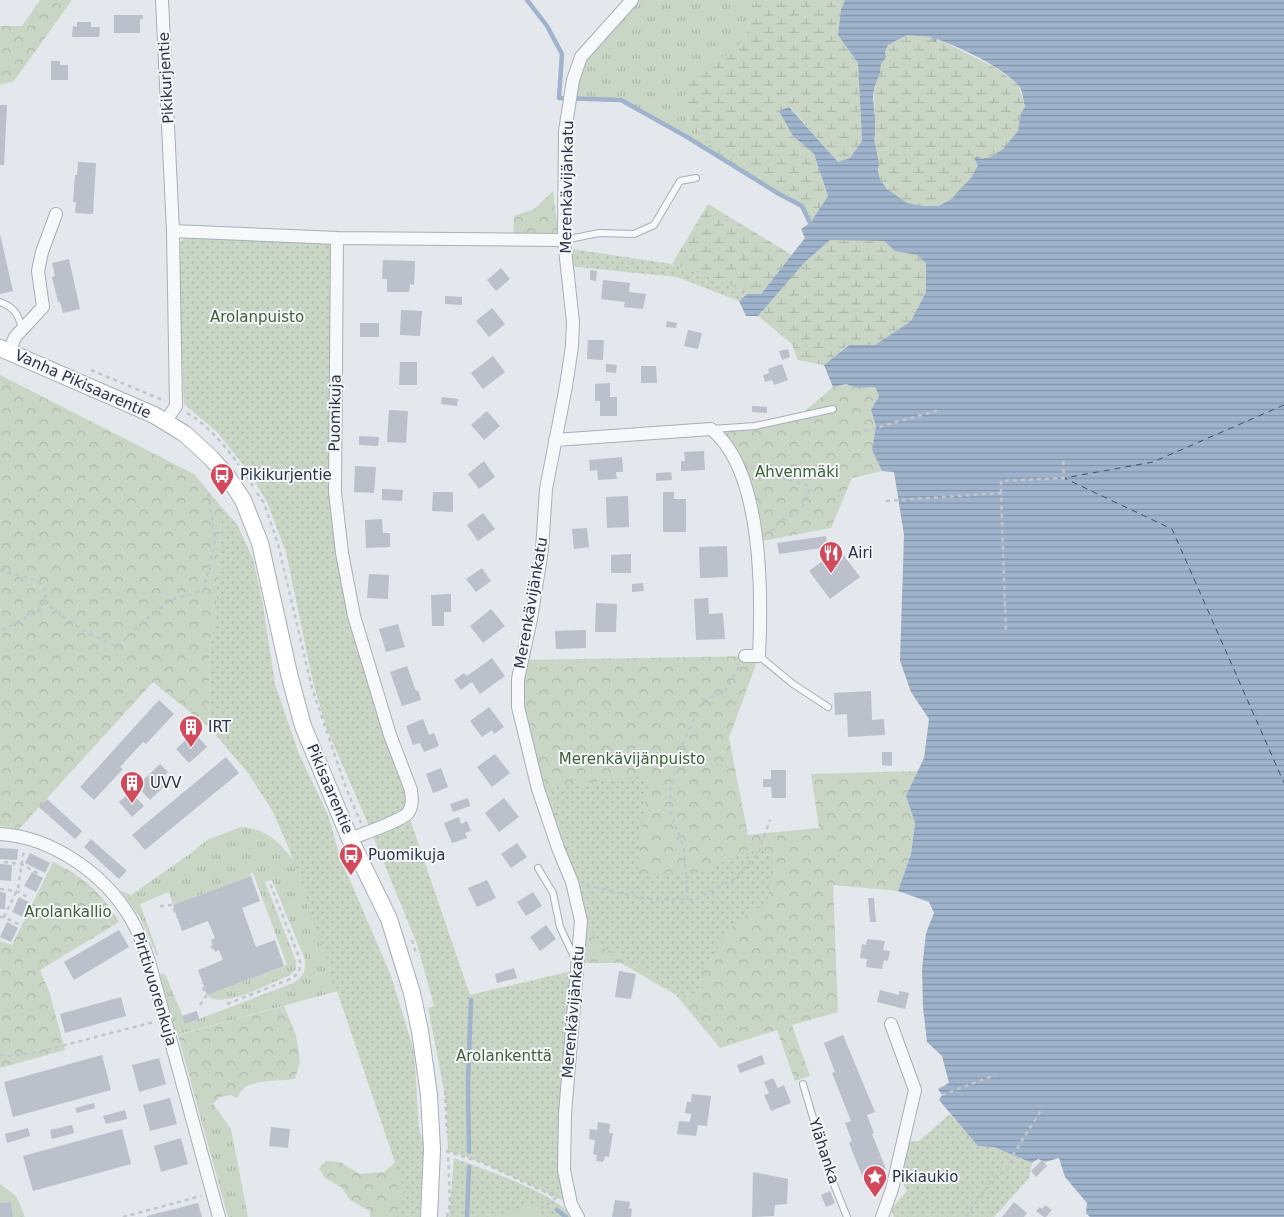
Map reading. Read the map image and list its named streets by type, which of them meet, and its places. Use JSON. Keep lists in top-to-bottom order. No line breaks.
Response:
{"streets":{"street":["Pikikurjentie","Merenkävijänkatu","Vanha Pikisaarentie","Puomikuja","Pikisaarentie","Pirttivuorenkuja"],"lane":["Ylähanka"]},"crossings":[["Pikikurjentie","Vanha Pikisaarentie"],["Pikikurjentie","Pikisaarentie"],["Vanha Pikisaarentie","Pikisaarentie"],["Puomikuja","Pikisaarentie"]],"parks":["Arolanpuisto","Ahvenmäki","Merenkävijänpuisto","Arolankallio","Arolankenttä"],"places":{"bus stop":["Pikikurjentie","Puomikuja"],"restaurant":["Airi"],"building":["IRT","UVV"],"place":["Pikiaukio"]}}
